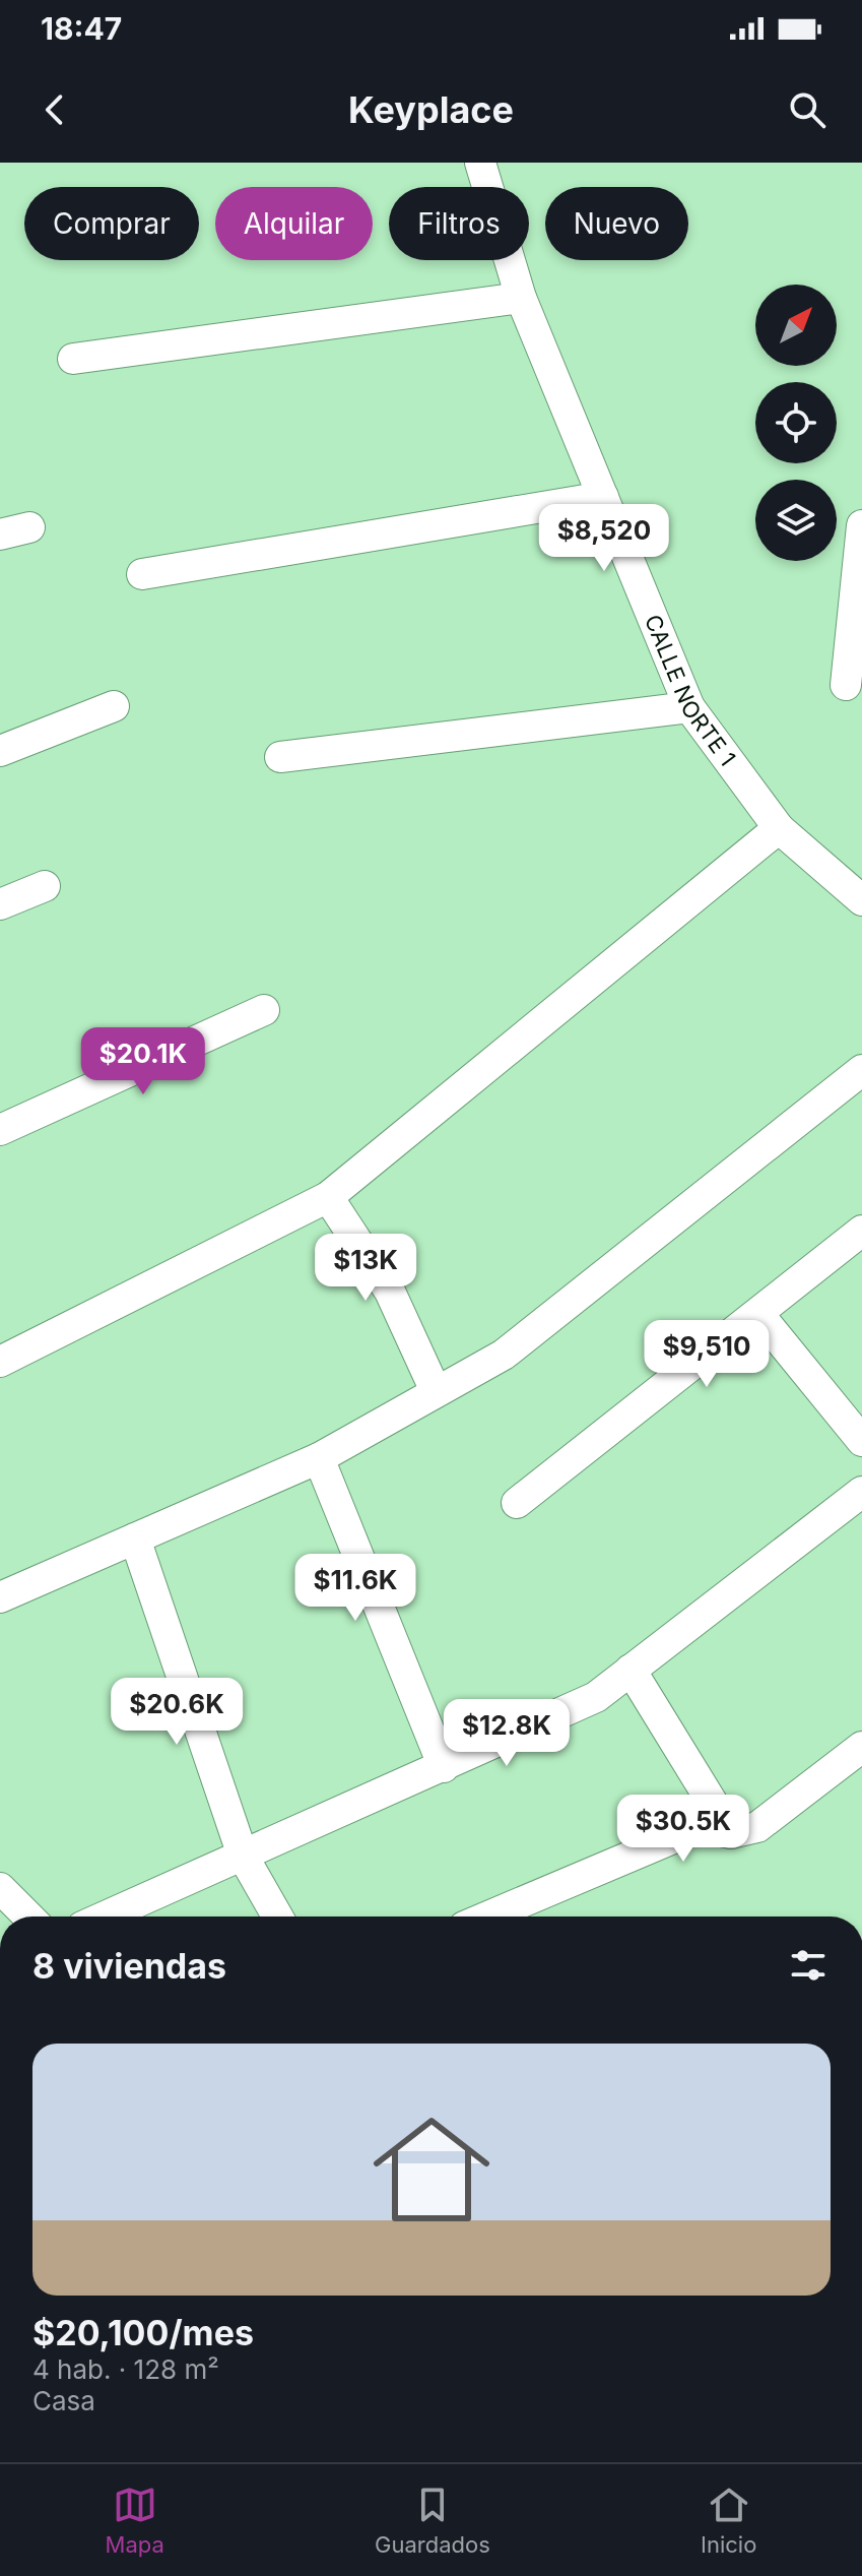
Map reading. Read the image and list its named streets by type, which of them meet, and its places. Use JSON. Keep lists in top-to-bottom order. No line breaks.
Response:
{"streets":{"street":["CALLE NORTE 1"]},"north":"top right","page":{"status":"18:47","header":"Keyplace","chip":["Comprar","Alquilar","Filtros","Nuevo"],"price":["$8,520","$20.1K","$13K","$9,510","$11.6K","$20.6K","$12.8K","$30.5K"],"heading":"8 viviendas","list":[{"name":"$20,100/mes","note":"4 hab. · 128 m² · Casa"}],"tabs":["Mapa","Guardados","Inicio"]}}
